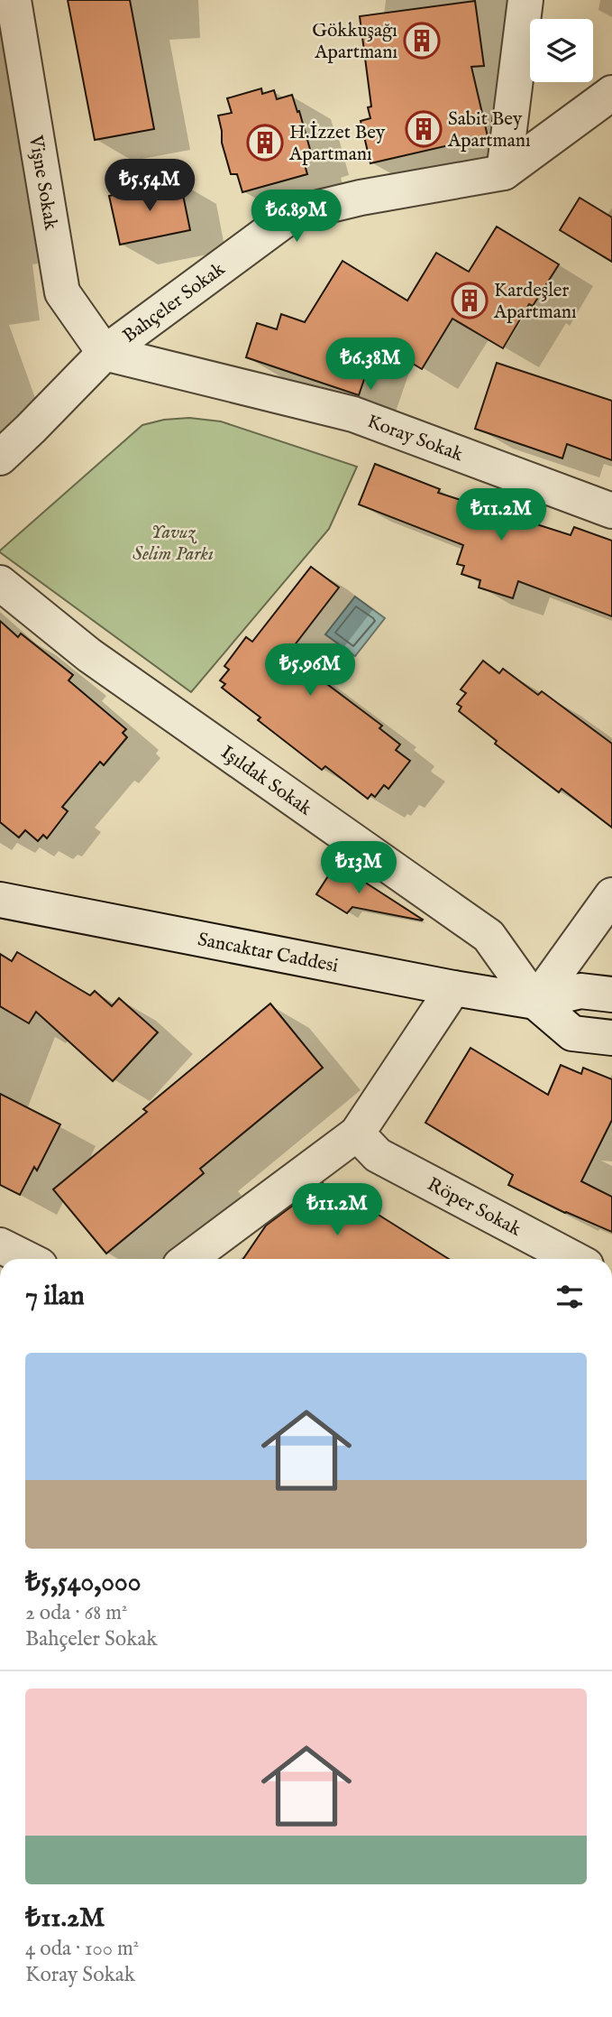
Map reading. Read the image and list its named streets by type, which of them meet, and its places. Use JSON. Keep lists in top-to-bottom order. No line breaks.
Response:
{"streets":{"street":["Vişne Sokak","Bahçeler Sokak","Koray Sokak","Işıldak Sokak","Sancaktar Caddesi","Röper Sokak"]},"crossings":[["Vişne Sokak","Bahçeler Sokak"],["Vişne Sokak","Koray Sokak"],["Bahçeler Sokak","Koray Sokak"],["Işıldak Sokak","Sancaktar Caddesi"]],"parks":["Yavuz Selim Parkı"],"places":{"building":["Gökkuşağı Apartmanı","Sabit Bey Apartmanı","H.İzzet Bey Apartmanı","Kardeşler Apartmanı"]},"page":{"price":["₺5.54M","₺6.89M","₺6.38M","₺11.2M","₺5.96M","₺13M","₺11.2M"],"heading":"7 ilan","list":[{"name":"₺5,540,000","note":"2 oda · 68 m² · Bahçeler Sokak"},{"name":"₺11.2M","note":"4 oda · 100 m² · Koray Sokak"}]}}
